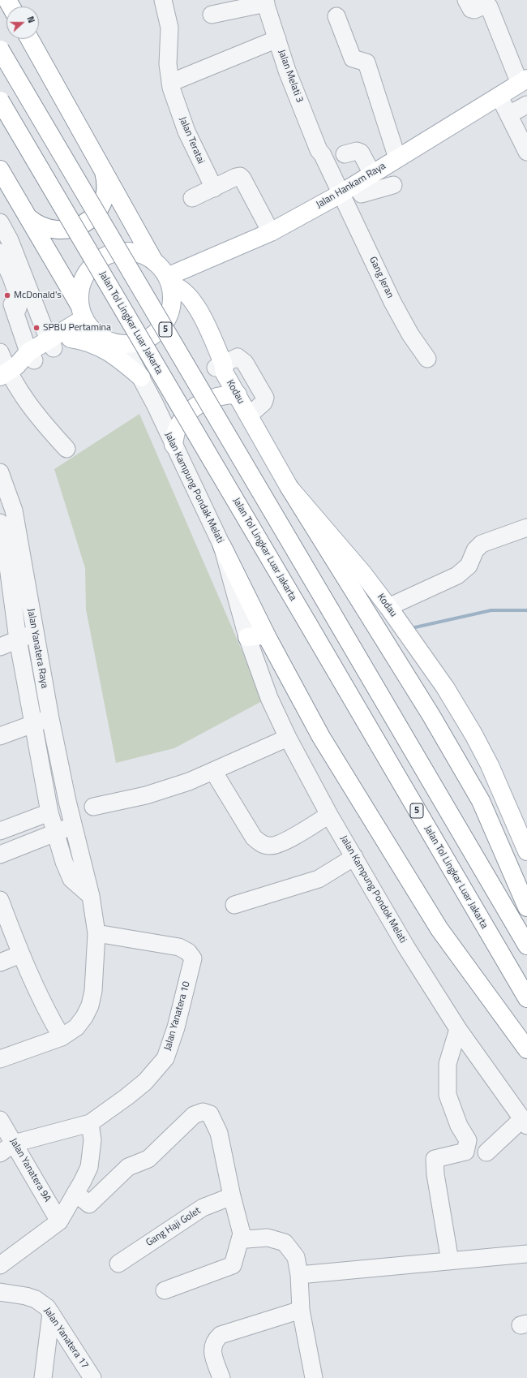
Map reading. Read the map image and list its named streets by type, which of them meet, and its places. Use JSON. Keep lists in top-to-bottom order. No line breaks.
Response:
{"streets":{"main road":["Jalan Hankam Raya","Jalan Tol Lingkar Luar Jakarta","5","Kodau"],"street":["Jalan Melati 3","Jalan Teratai","Gang Jeran","Jalan Kampung Pondak Melati","Jalan Yanatera Raya","Jalan Kampung Pondok Melati","Jalan Yanatera 10","Jalan Yanatera 9A","Gang Haji Golet","Jalan Yanatera 17"]},"crossings":[["Jalan Melati 3","Jalan Hankam Raya"],["Jalan Melati 3","Gang Jeran"],["Jalan Hankam Raya","Gang Jeran"],["Jalan Hankam Raya","Kodau"],["Jalan Hankam Raya","Jalan Kampung Pondak Melati"],["Kodau","Jalan Kampung Pondak Melati"],["Jalan Kampung Pondak Melati","Jalan Kampung Pondok Melati"],["Jalan Yanatera Raya","Jalan Yanatera 10"],["Jalan Yanatera 10","Jalan Yanatera 9A"]],"places":["McDonald's","SPBU Pertamina"],"north":"right"}
